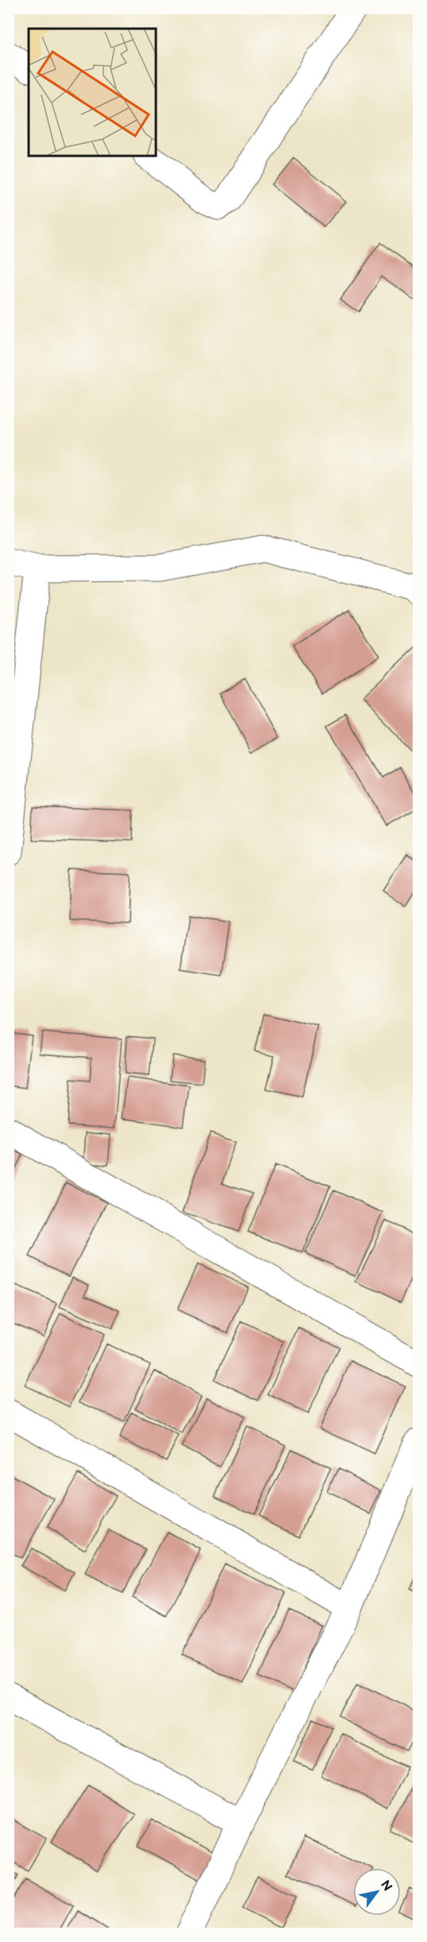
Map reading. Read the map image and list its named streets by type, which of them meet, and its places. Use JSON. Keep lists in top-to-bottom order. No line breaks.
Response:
{"north":"top right"}
